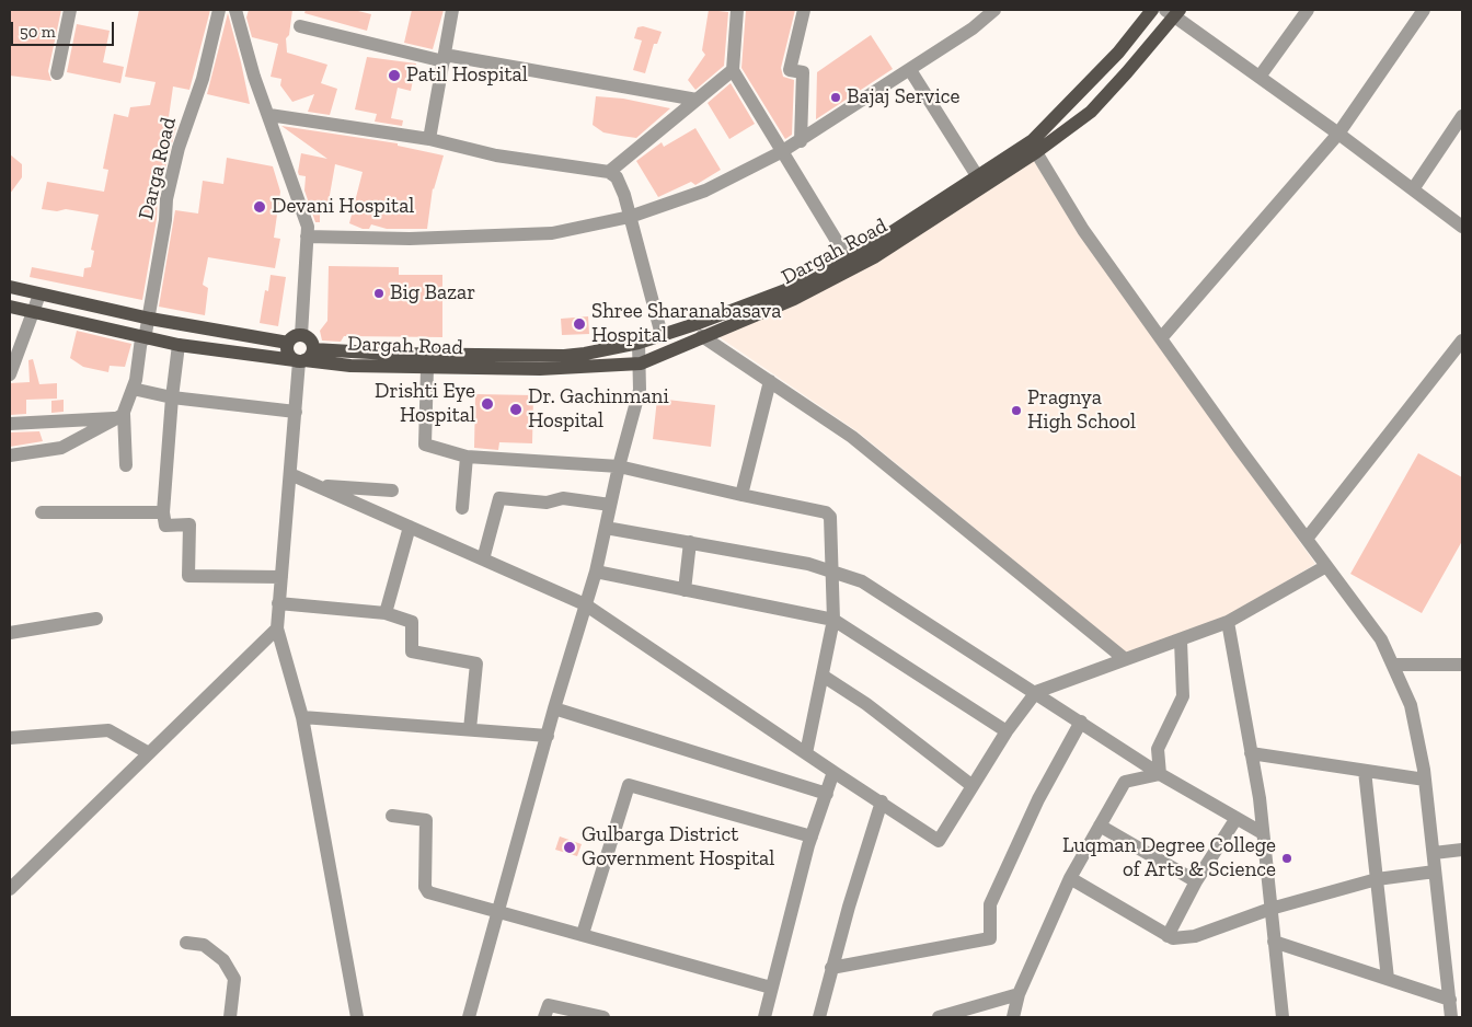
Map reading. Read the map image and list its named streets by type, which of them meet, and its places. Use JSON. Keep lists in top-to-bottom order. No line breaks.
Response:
{"streets":{"main road":["Dargah Road"],"street":["Darga Road"]},"crossings":[["Darga Road","Dargah Road"]],"places":["Patil Hospital","Bajaj Service","Devani Hospital","Big Bazar","Shree Sharanabasava Hospital","Drishti Eye Hospital","Dr. Gachinmani Hospital","Pragnya High School","Gulbarga District Government Hospital","Luqman Degree College of Arts & Science"],"scale_bar":"50 m"}
